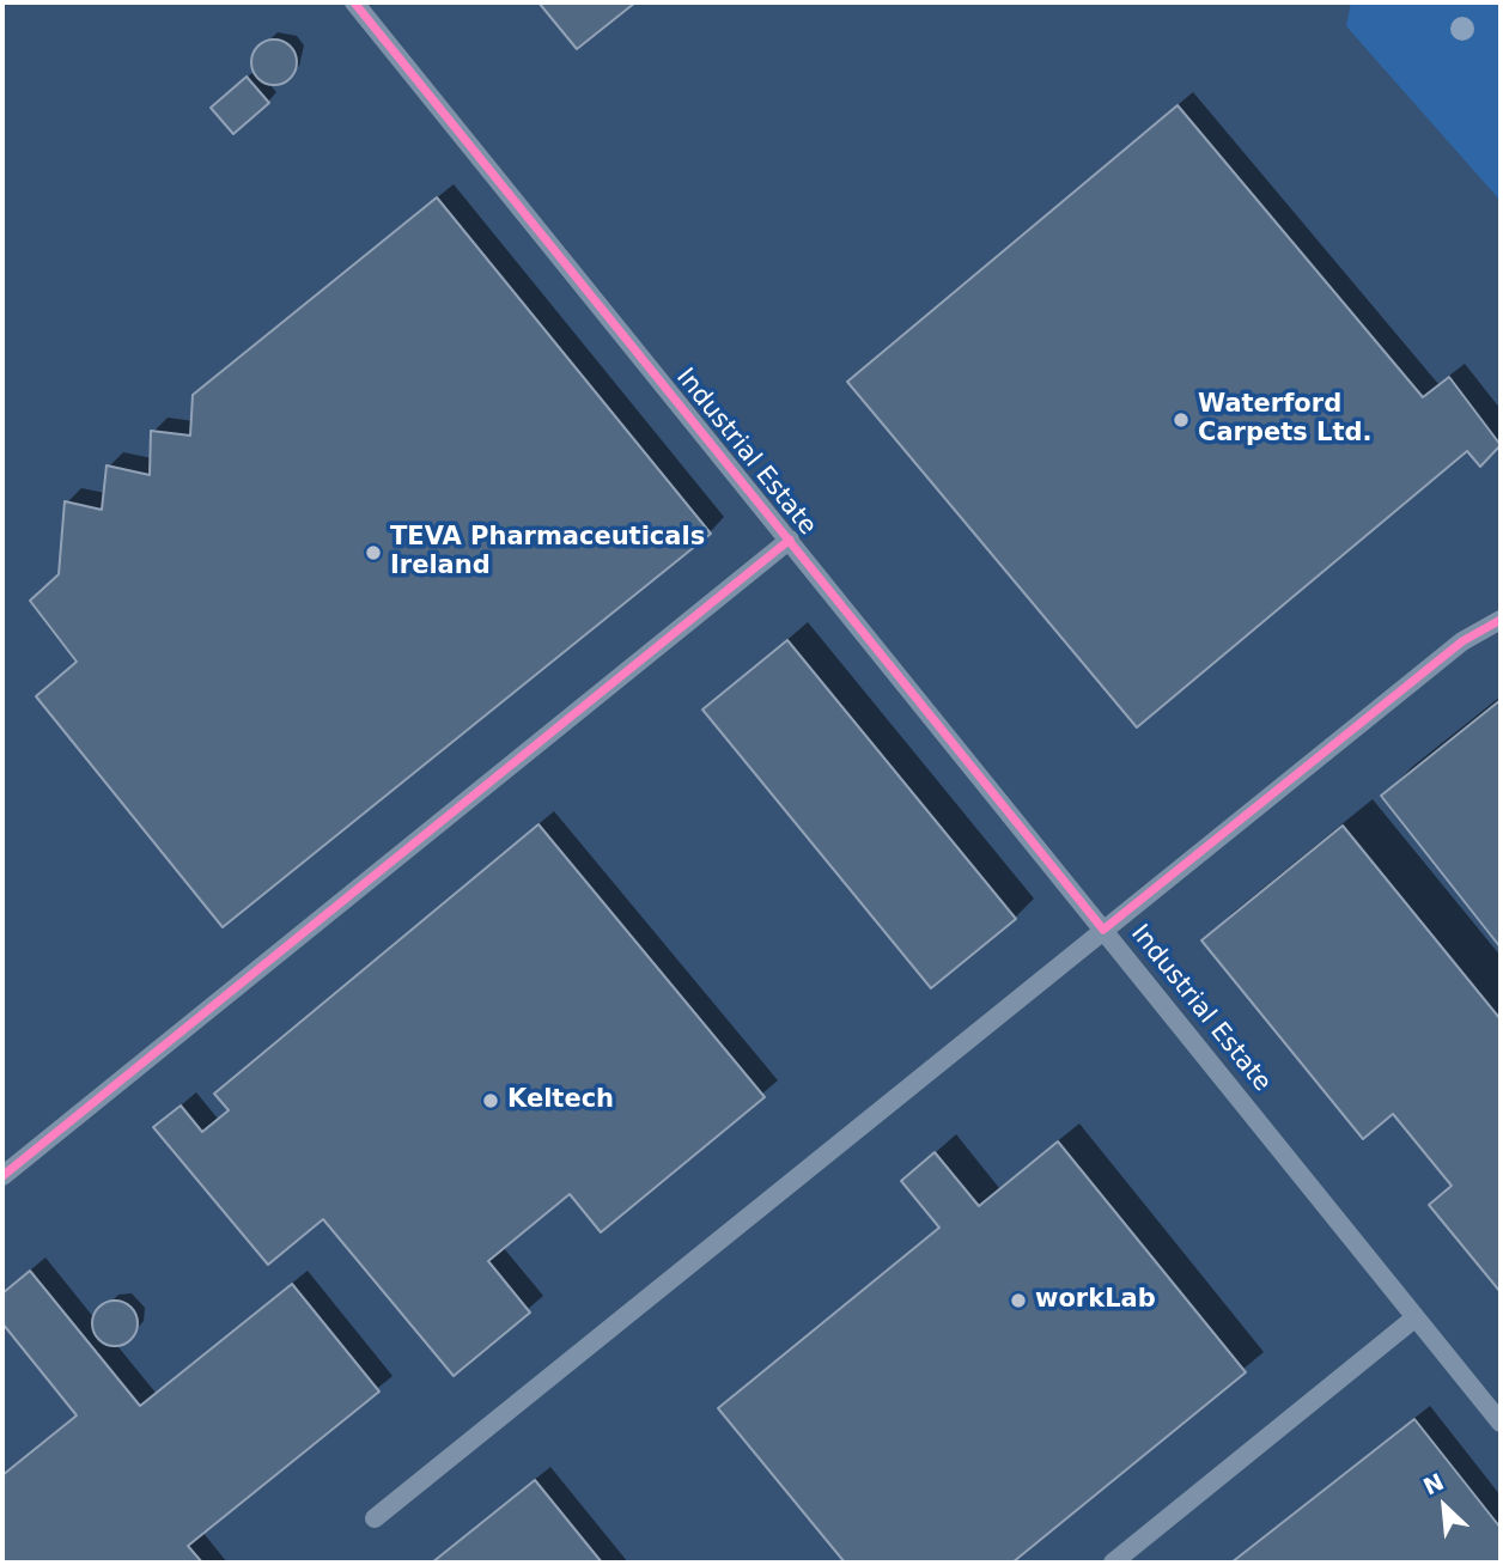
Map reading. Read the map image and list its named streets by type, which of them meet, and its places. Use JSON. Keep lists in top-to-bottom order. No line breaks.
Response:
{"streets":{"lane":["Industrial Estate"]},"places":["Waterford Carpets Ltd.","TEVA Pharmaceuticals Ireland","Keltech","workLab"],"north":"top left"}
